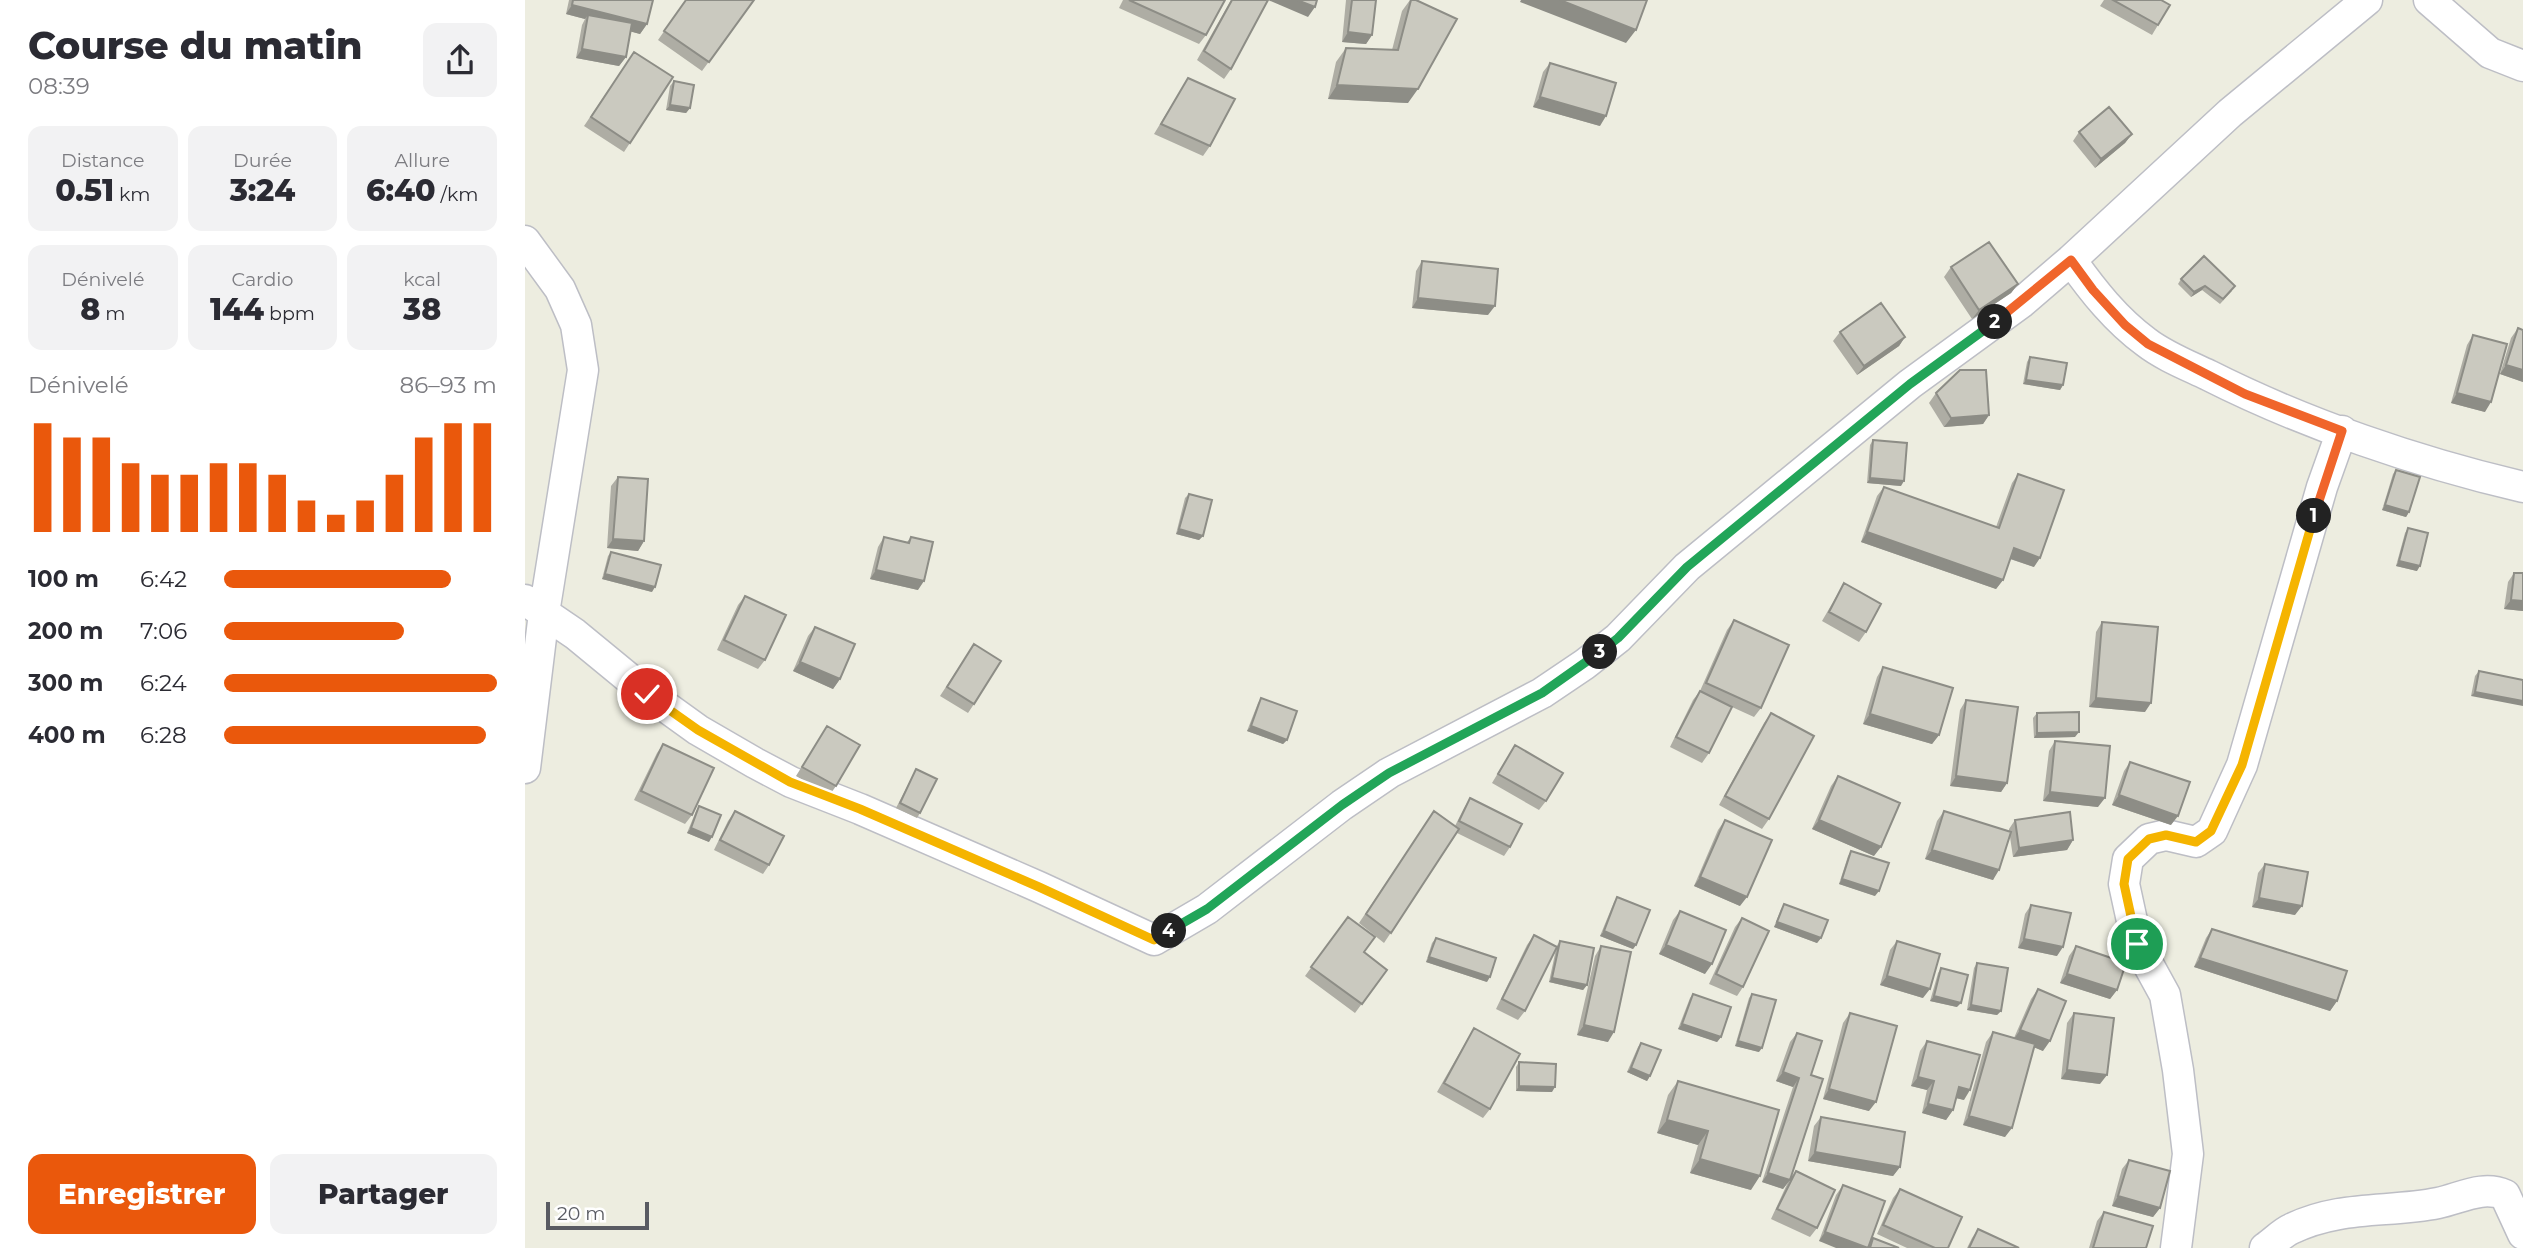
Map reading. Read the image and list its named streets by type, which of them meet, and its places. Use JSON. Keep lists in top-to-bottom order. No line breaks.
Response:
{"scale_bar":"20 m","page":{"heading":["Course du matin","08:39"],"stats":[["Distance","0.51 km"],["Durée","3:24"],["Allure","6:40 /km"],["Dénivelé","8 m"],["Cardio","144 bpm"],["kcal","38"]],"pins":["2","1","3","4"],"chart":["Dénivelé","86–93 m"],"list":[{"name":"100 m","note":"6:42"},{"name":"200 m","note":"7:06"},{"name":"300 m","note":"6:24"},{"name":"400 m","note":"6:28"}],"buttons":["Enregistrer","Partager"],"scale":"20 m"}}
